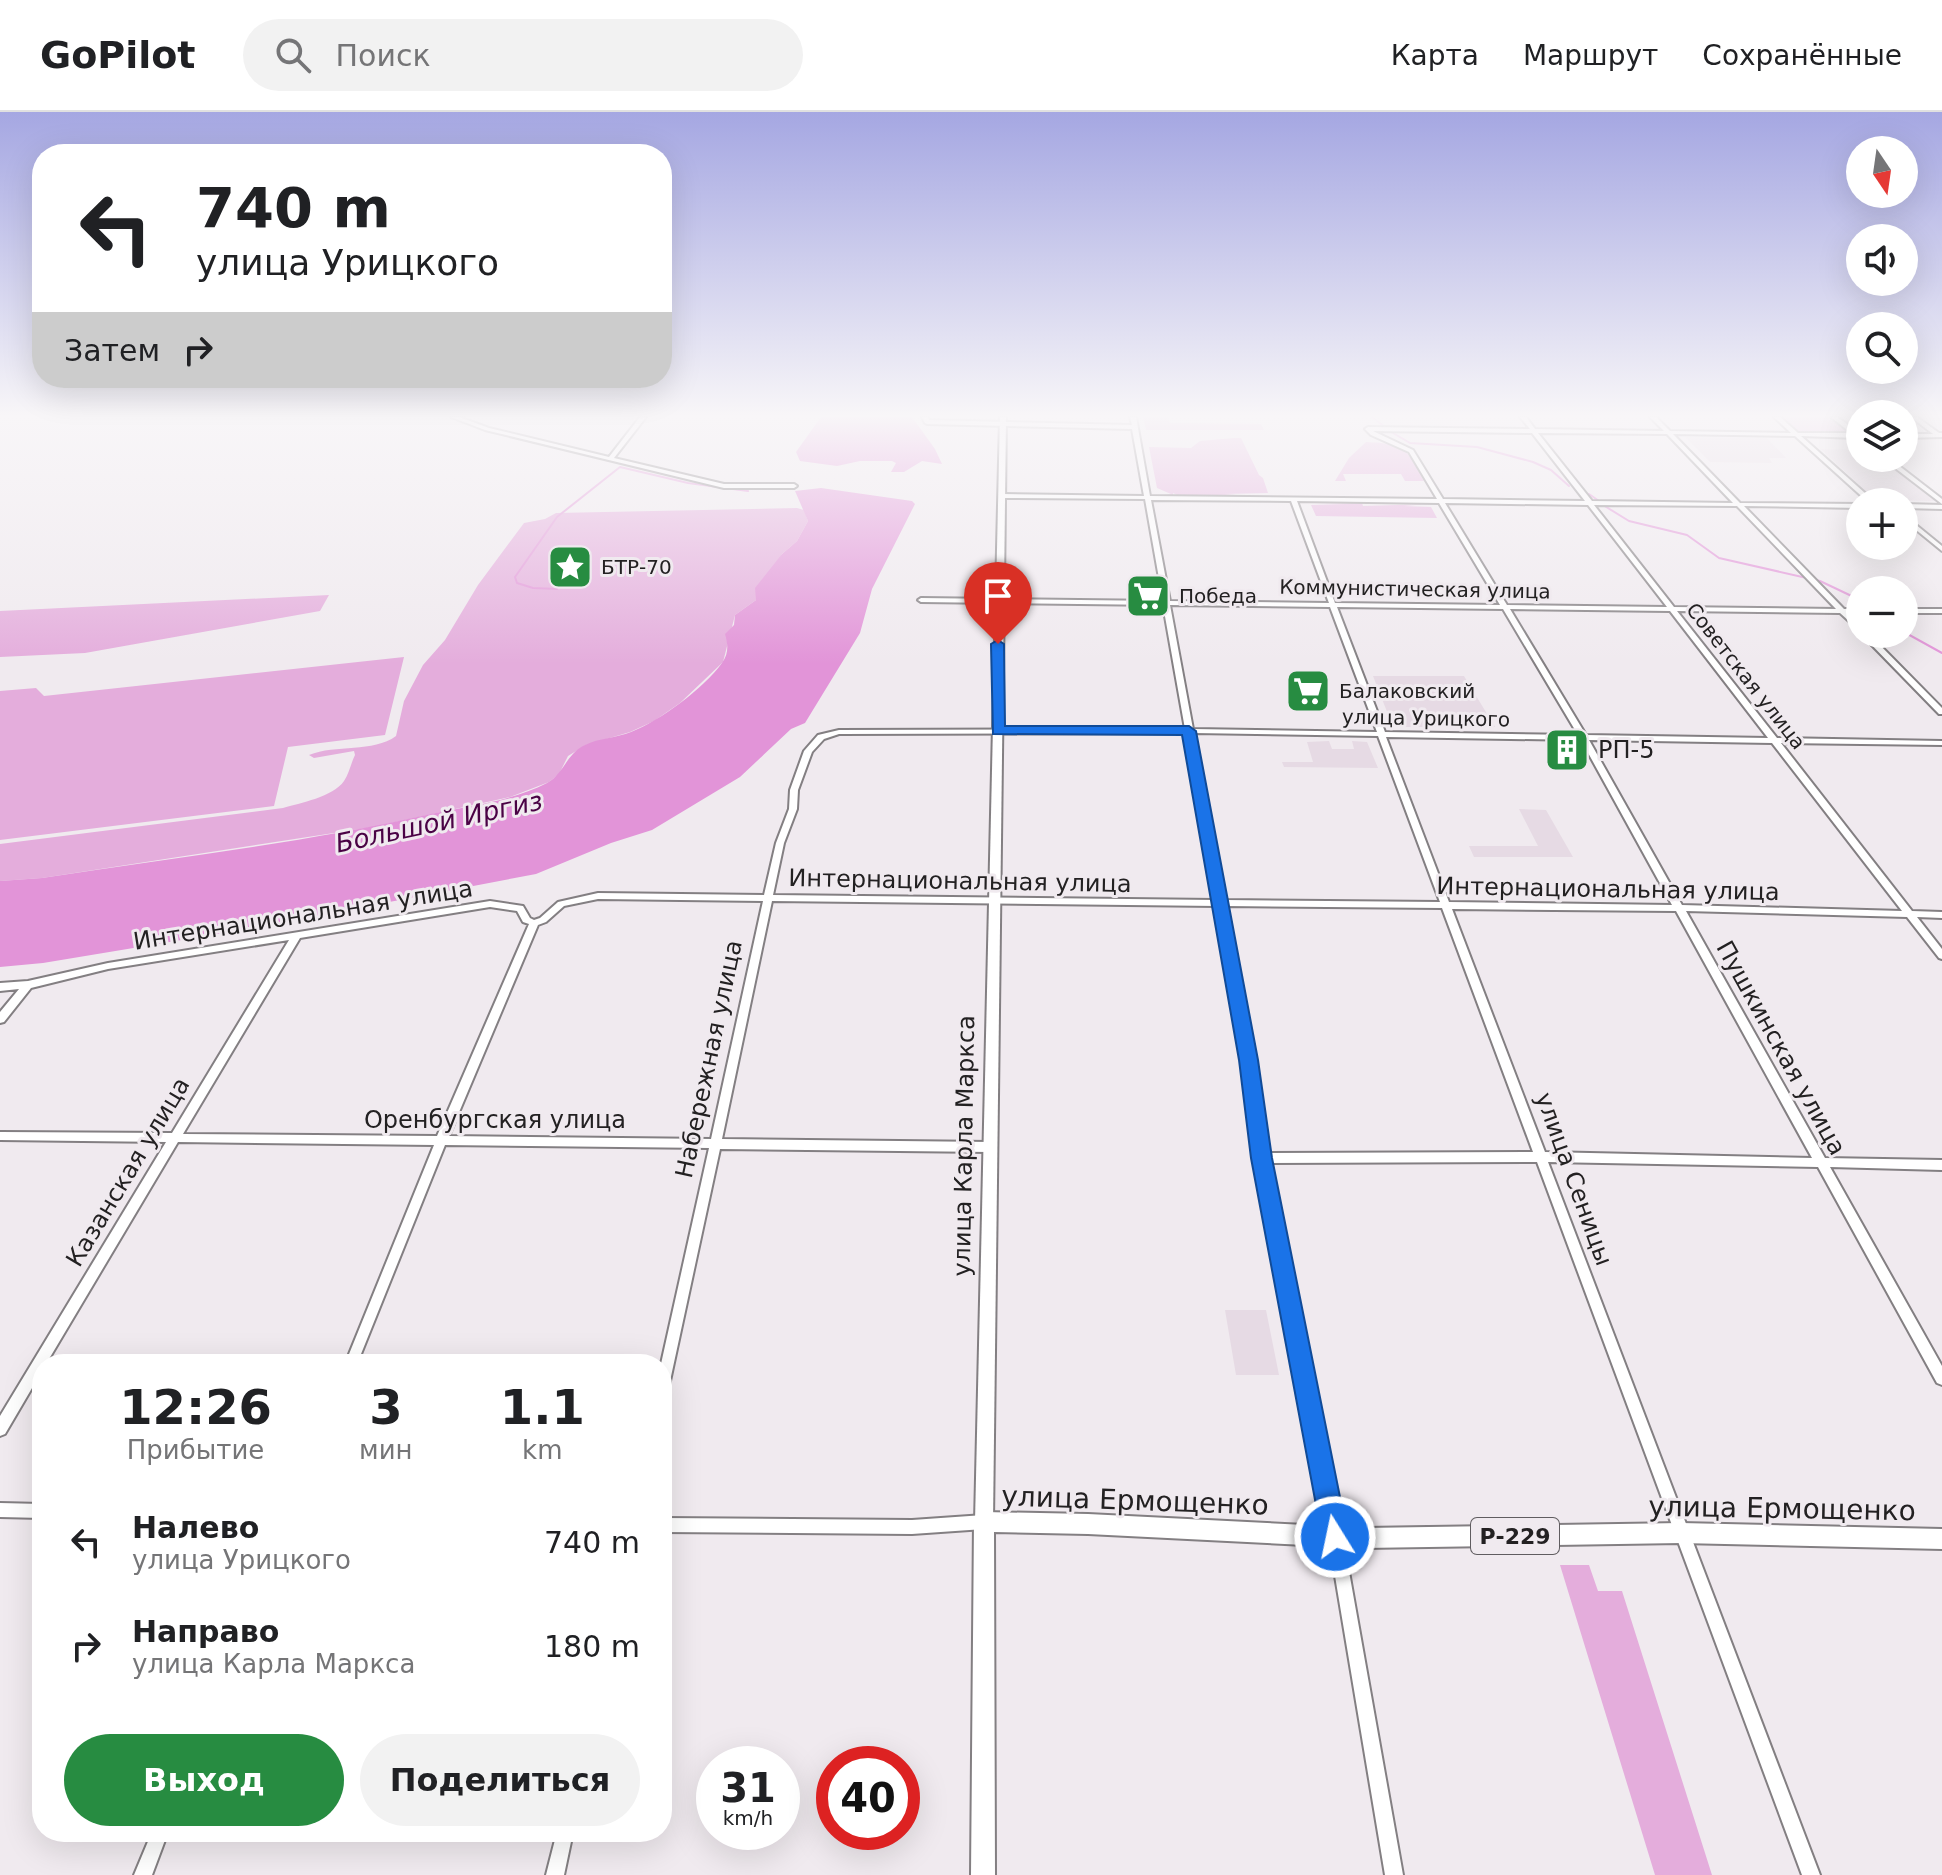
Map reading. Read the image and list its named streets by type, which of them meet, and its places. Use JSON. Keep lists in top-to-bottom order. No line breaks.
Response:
{"streets":{"highway":["улица Карла Маркса","улица Ермощенко","Р-229"],"street":["Коммунистическая улица","Советская улица","улица Урицкого","Интернациональная улица","Пушкинская улица","Набережная улица","Оренбургская улица","Казанская улица","улица Сеницы"]},"crossings":[["Коммунистическая улица","Советская улица"],["Коммунистическая улица","Пушкинская улица"],["Коммунистическая улица","улица Карла Маркса"],["Коммунистическая улица","улица Сеницы"],["Советская улица","улица Урицкого"],["Советская улица","Интернациональная улица"],["улица Урицкого","Пушкинская улица"],["улица Урицкого","Набережная улица"],["улица Урицкого","улица Карла Маркса"],["улица Урицкого","улица Сеницы"],["Интернациональная улица","Пушкинская улица"],["Интернациональная улица","Набережная улица"],["Интернациональная улица","улица Карла Маркса"],["Интернациональная улица","Казанская улица"],["Интернациональная улица","улица Сеницы"],["Набережная улица","Оренбургская улица"],["Оренбургская улица","улица Карла Маркса"],["Оренбургская улица","Казанская улица"],["улица Карла Маркса","улица Ермощенко"],["улица Сеницы","улица Ермощенко"]],"water":["Большой Иргиз"],"places":{"place":["БТР-70"],"supermarket":["Победа","Балаковский"],"building":["РП-5"]},"north":"bottom","page":{"header":"GoPilot","search":"Поиск","nav":["Карта","Маршрут","Сохранённые"],"map_buttons":["+","−"],"turn":["740 m","улица Урицкого"],"then":"Затем","eta":["12:26","Прибытие","3","мин","1.1","km"],"list":[{"name":"Налево","note":"улица Урицкого","value":"740 m"},{"name":"Направо","note":"улица Карла Маркса","value":"180 m"}],"buttons":["Выход","Поделиться"],"speed":"31 km/h","limit":"40"}}
